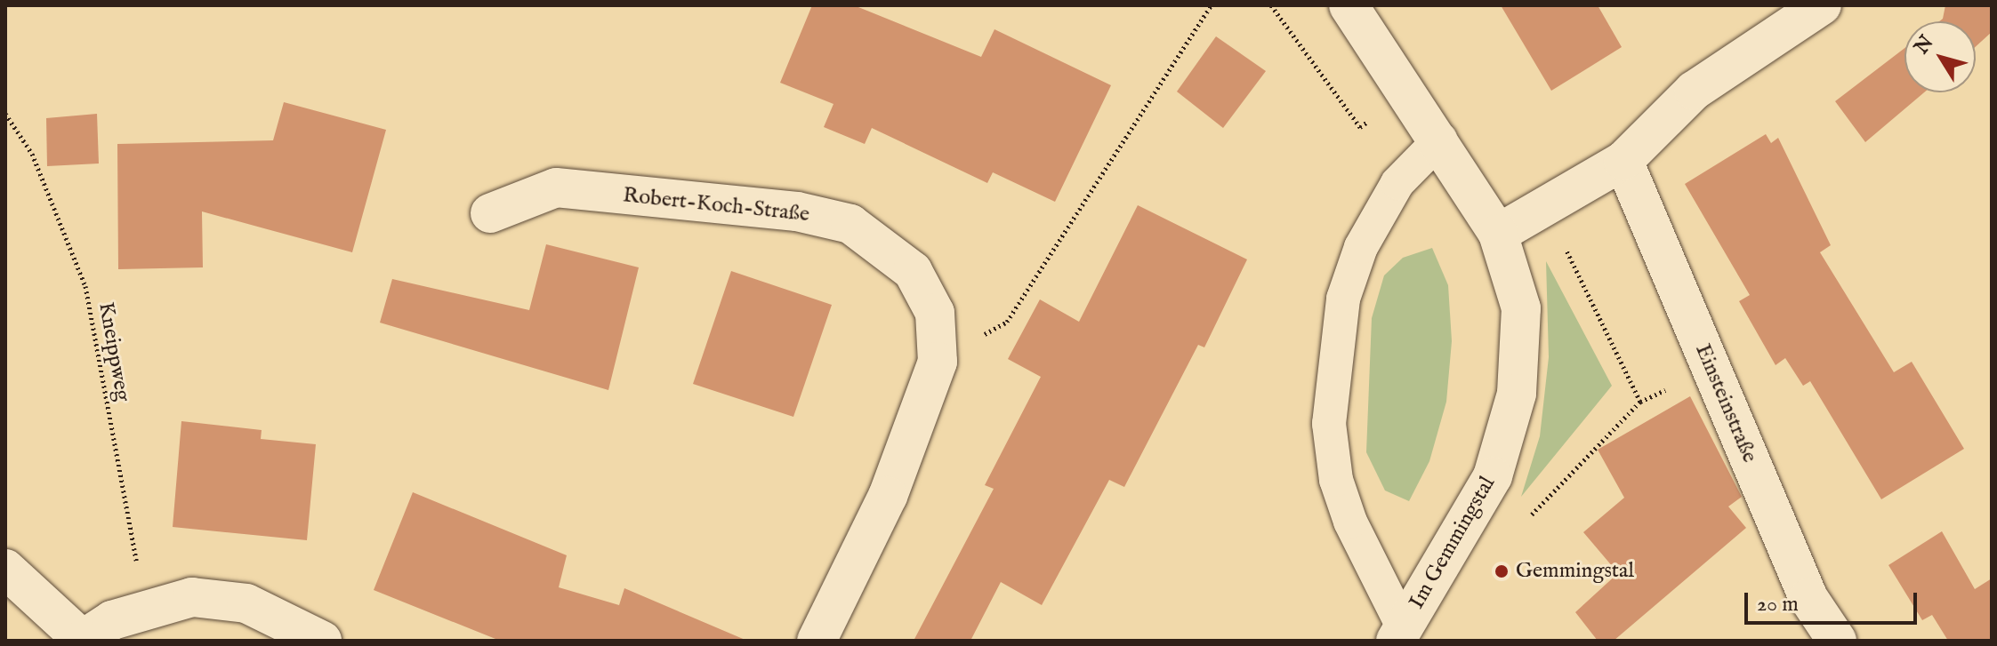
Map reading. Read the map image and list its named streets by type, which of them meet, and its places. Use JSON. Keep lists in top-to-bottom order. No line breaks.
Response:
{"streets":{"street":["Robert-Koch-Straße","Einsteinstraße","Im Gemmingstal"],"path":["Kneippweg"]},"places":["Gemmingstal"],"scale_bar":"20 m","north":"top left"}
